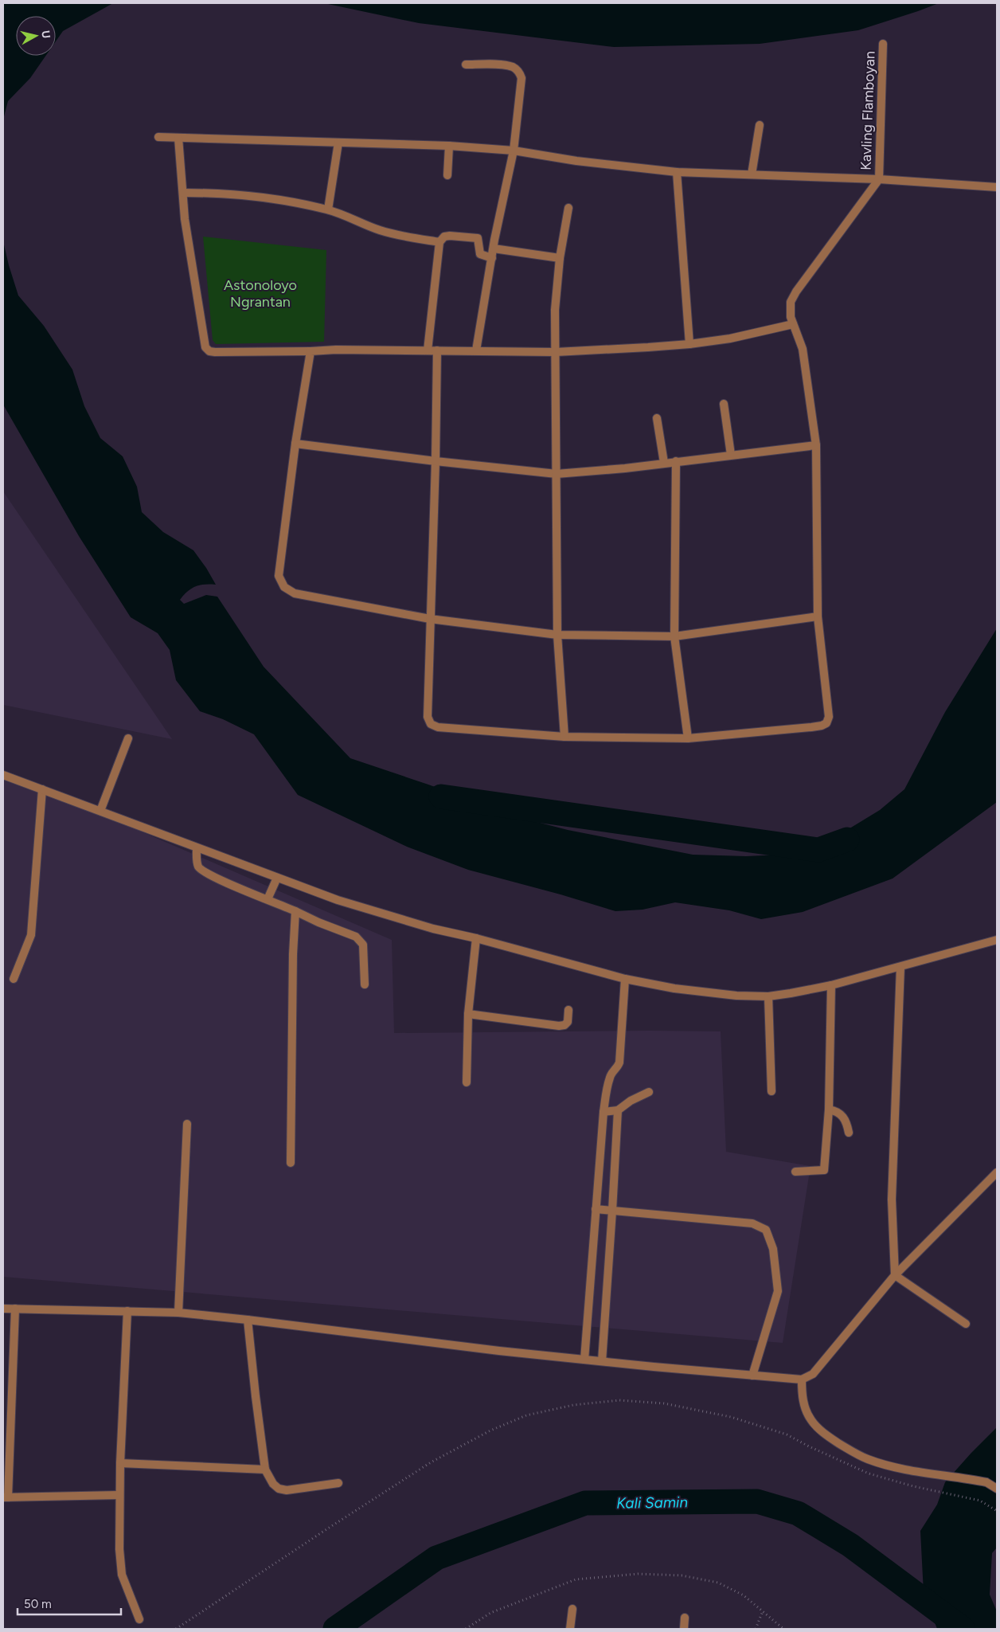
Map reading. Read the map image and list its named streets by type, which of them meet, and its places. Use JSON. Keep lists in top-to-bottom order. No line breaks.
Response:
{"streets":{"street":["Kavling Flamboyan"]},"water":["Kali Samin"],"parks":["Astonoloyo Ngrantan"],"scale_bar":"50 m","north":"right"}
